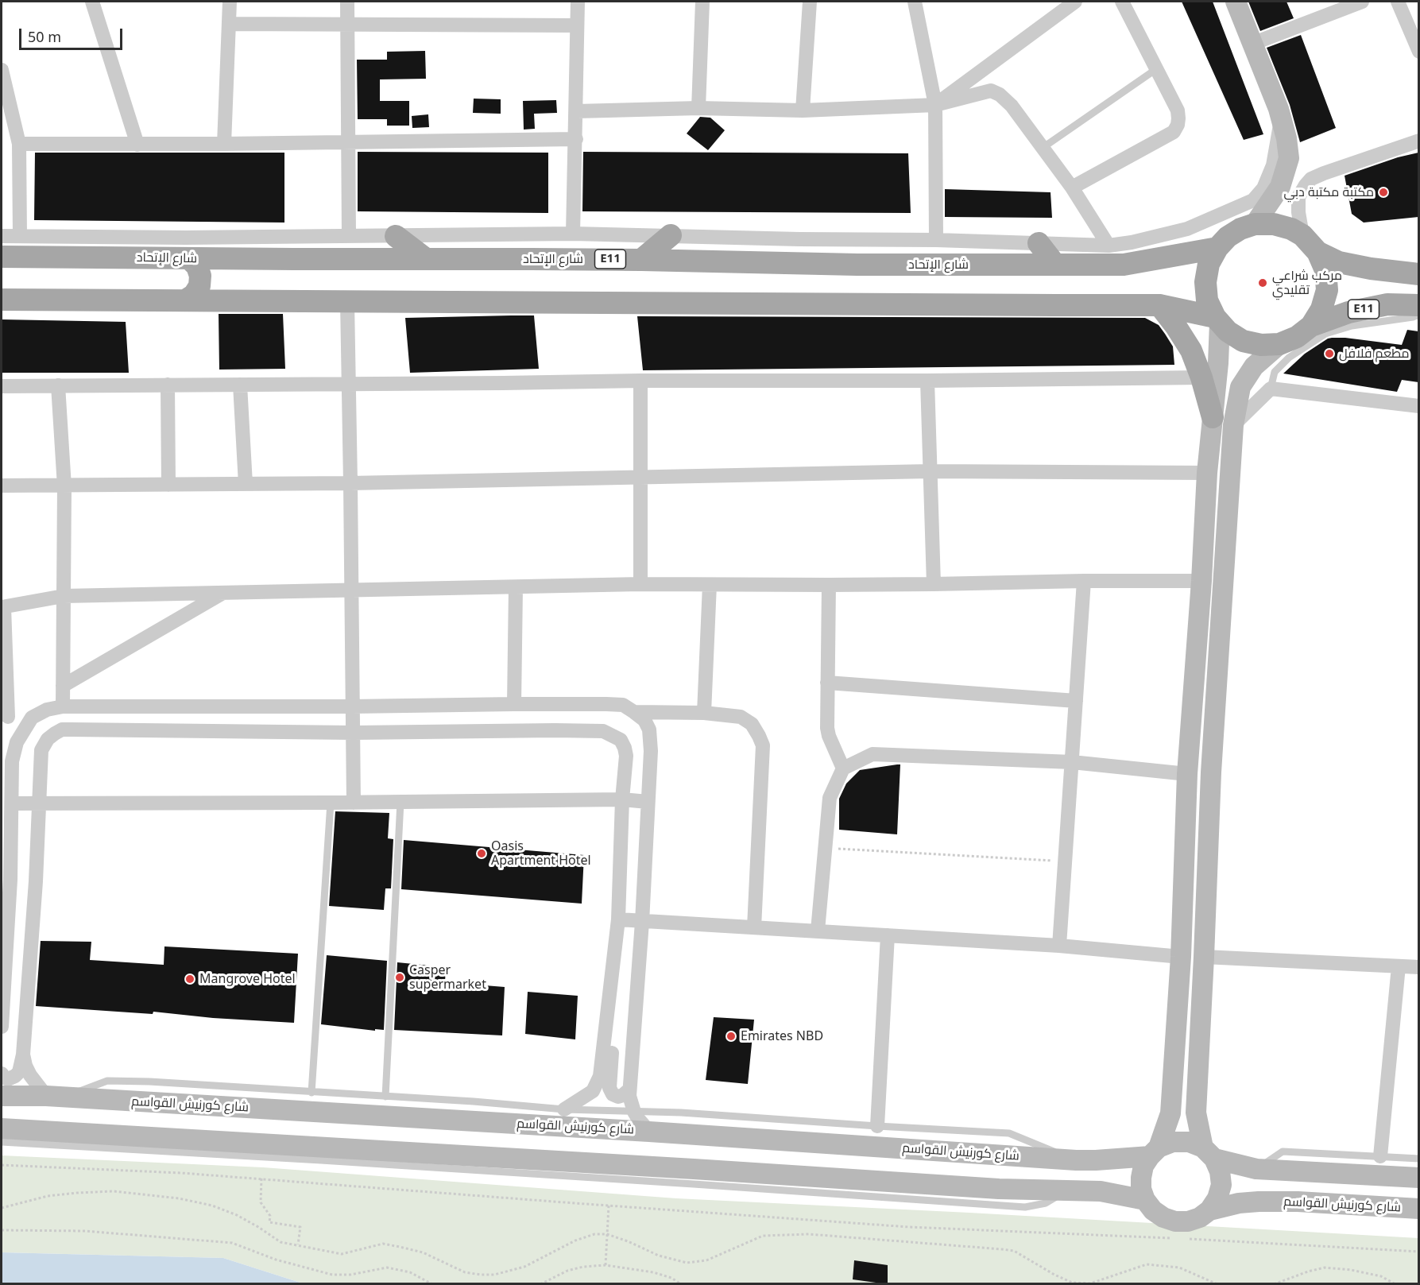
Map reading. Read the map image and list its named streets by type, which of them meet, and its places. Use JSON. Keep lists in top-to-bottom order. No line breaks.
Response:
{"streets":{"main road":["شارع الإتحاد","E11","شارع كورنيش القواسم"]},"crossings":[["شارع الإتحاد","E11"]],"places":["مكتبة مكتبة دبي","مركب شراعي تقليدي","مطعم فلافل","Oasis Apartment Hotel","Casper supermarket","Mangrove Hotel","Emirates NBD"],"scale_bar":"50 m"}
